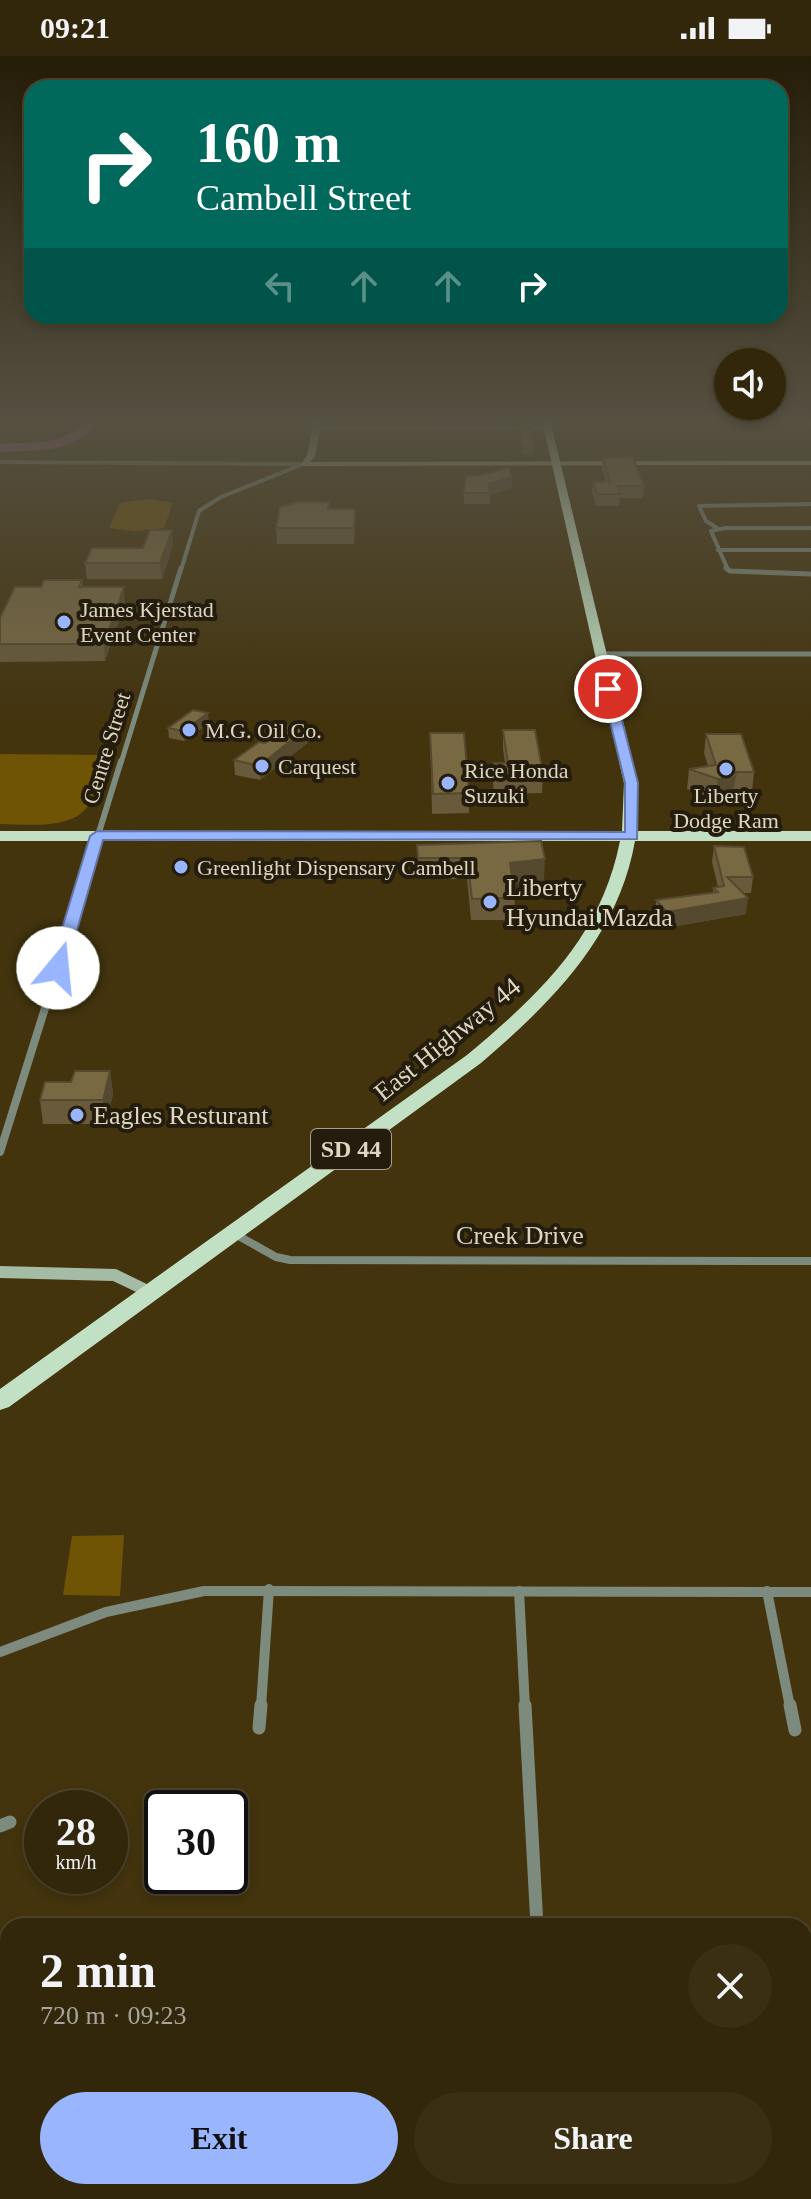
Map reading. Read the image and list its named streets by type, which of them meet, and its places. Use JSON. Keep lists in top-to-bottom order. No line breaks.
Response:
{"streets":{"main road":["East Highway 44","SD 44"],"street":["Centre Street","Creek Drive"]},"crossings":[["East Highway 44","SD 44"],["East Highway 44","Creek Drive"]],"places":["James Kjerstad Event Center","M.G. Oil Co.","Carquest","Liberty Dodge Ram","Rice Honda Suzuki","Greenlight Dispensary Cambell","Liberty Hyundai Mazda","Eagles Resturant"],"page":{"status":"09:21","turn":["160 m","Cambell Street"],"speed":"28 km/h","limit":"30","heading":["2 min","720 m · 09:23"],"buttons":["Exit","Share"]}}
